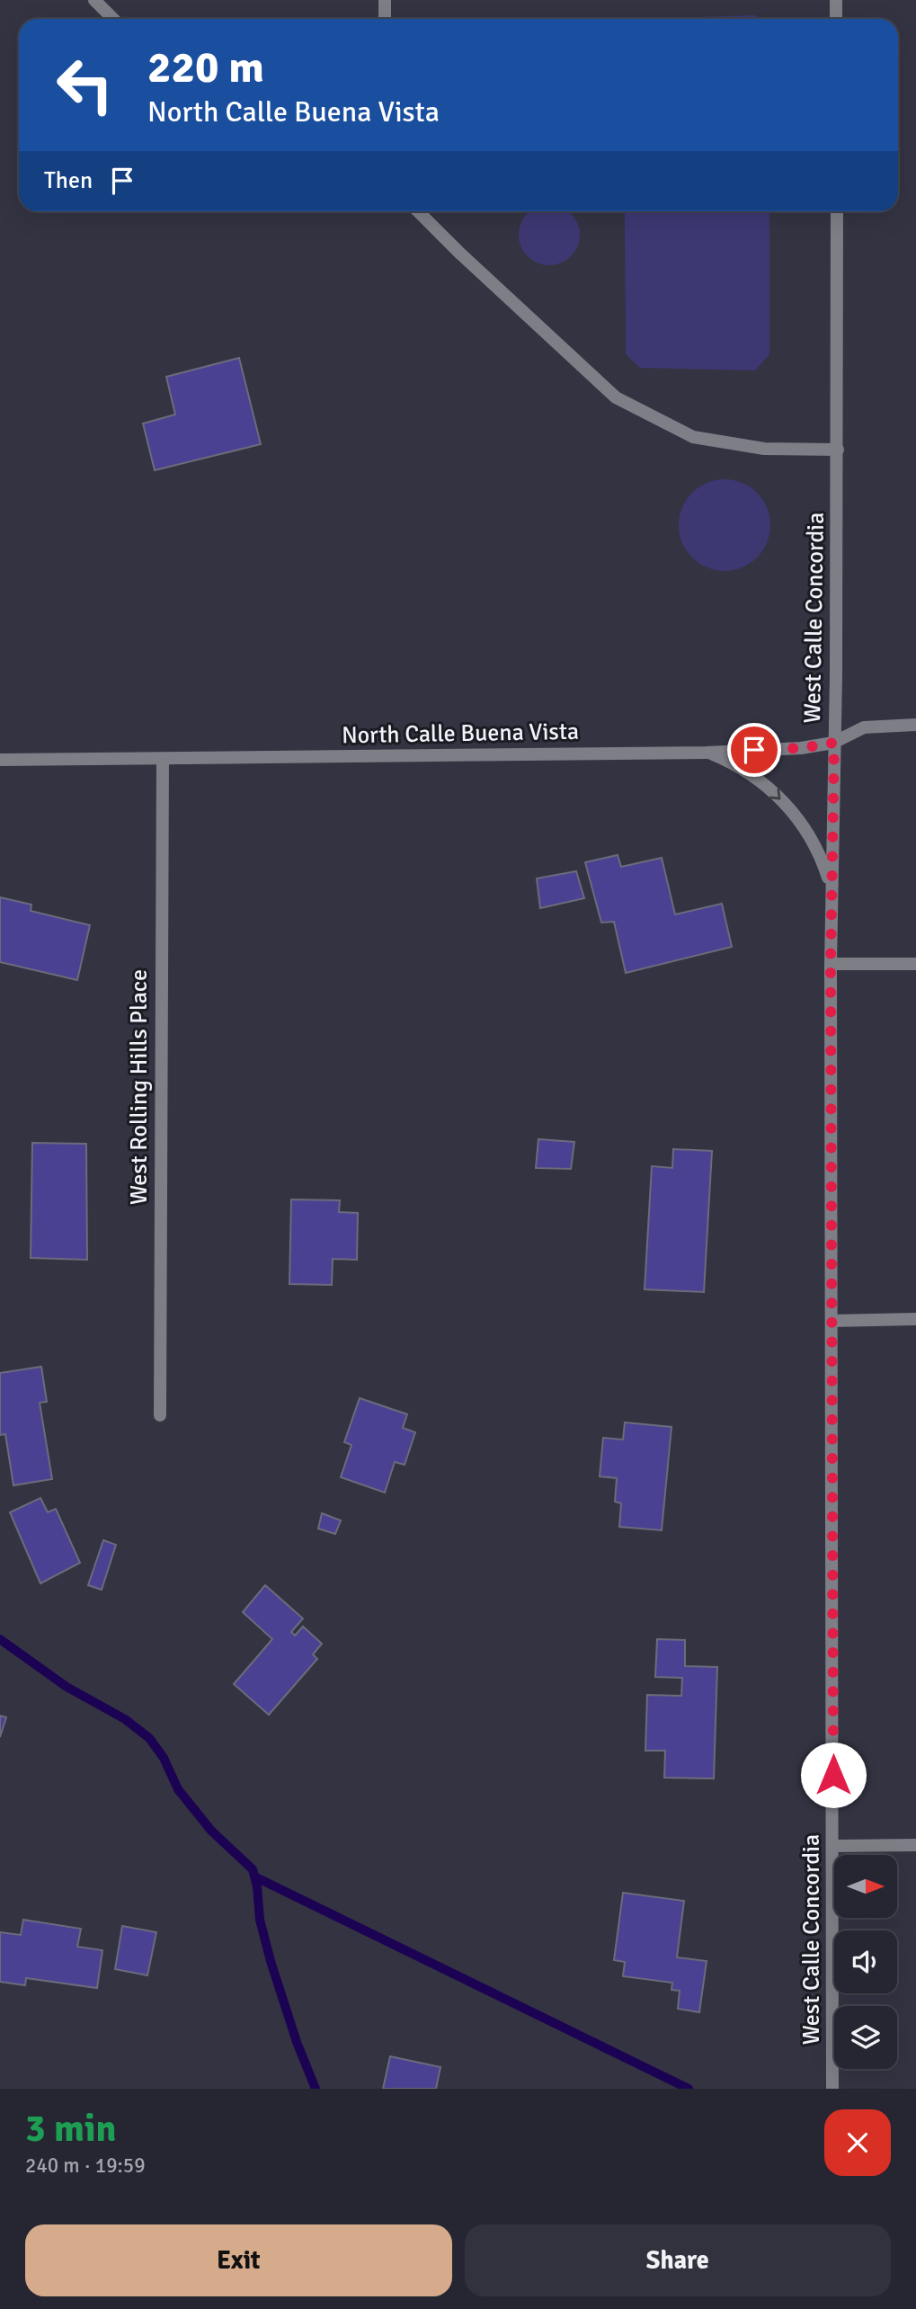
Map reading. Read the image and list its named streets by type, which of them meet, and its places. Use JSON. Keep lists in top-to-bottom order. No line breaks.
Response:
{"streets":{"street":["West Calle Concordia","North Calle Buena Vista","West Rolling Hills Place"]},"crossings":[["West Calle Concordia","North Calle Buena Vista"],["North Calle Buena Vista","West Rolling Hills Place"]],"north":"right","page":{"turn":["220 m","North Calle Buena Vista"],"then":"Then","heading":["3 min","240 m · 19:59"],"buttons":["Exit","Share"]}}
